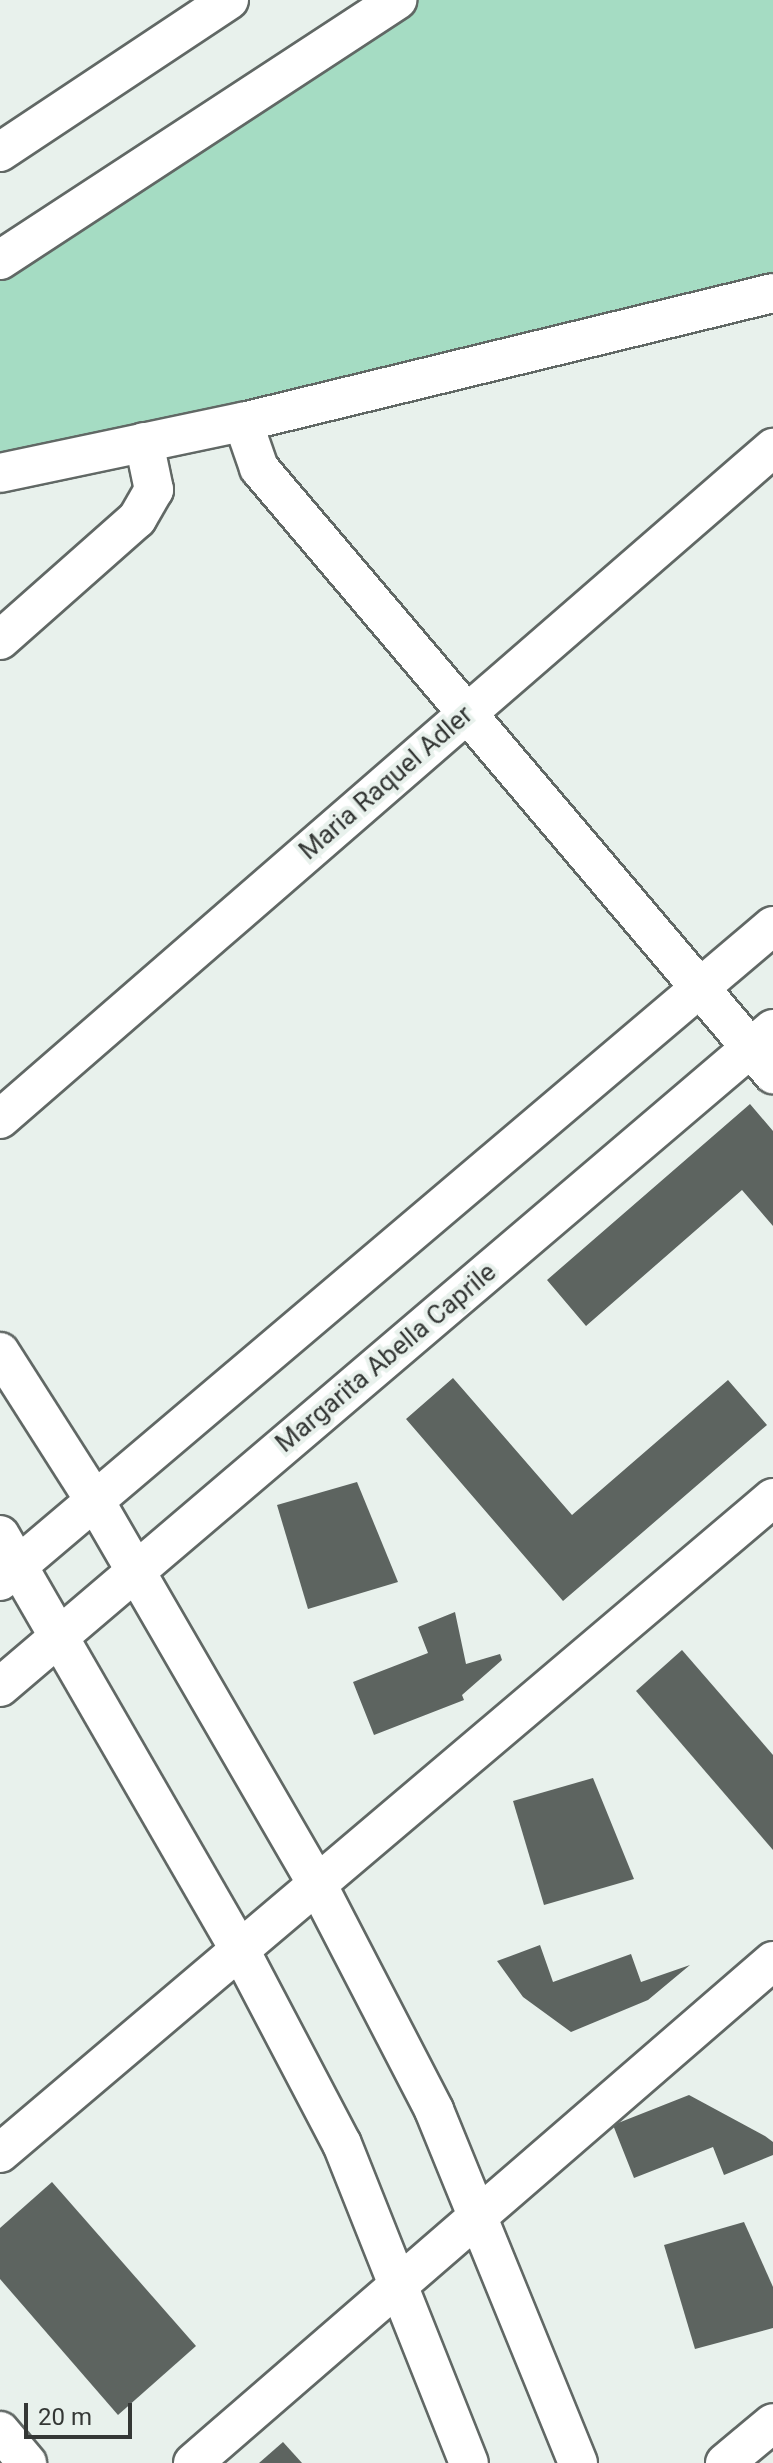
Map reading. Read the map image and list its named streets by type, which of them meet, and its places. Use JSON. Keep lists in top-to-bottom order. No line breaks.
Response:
{"streets":{"street":["Maria Raquel Adler","Margarita Abella Caprile"]},"scale_bar":"20 m"}
